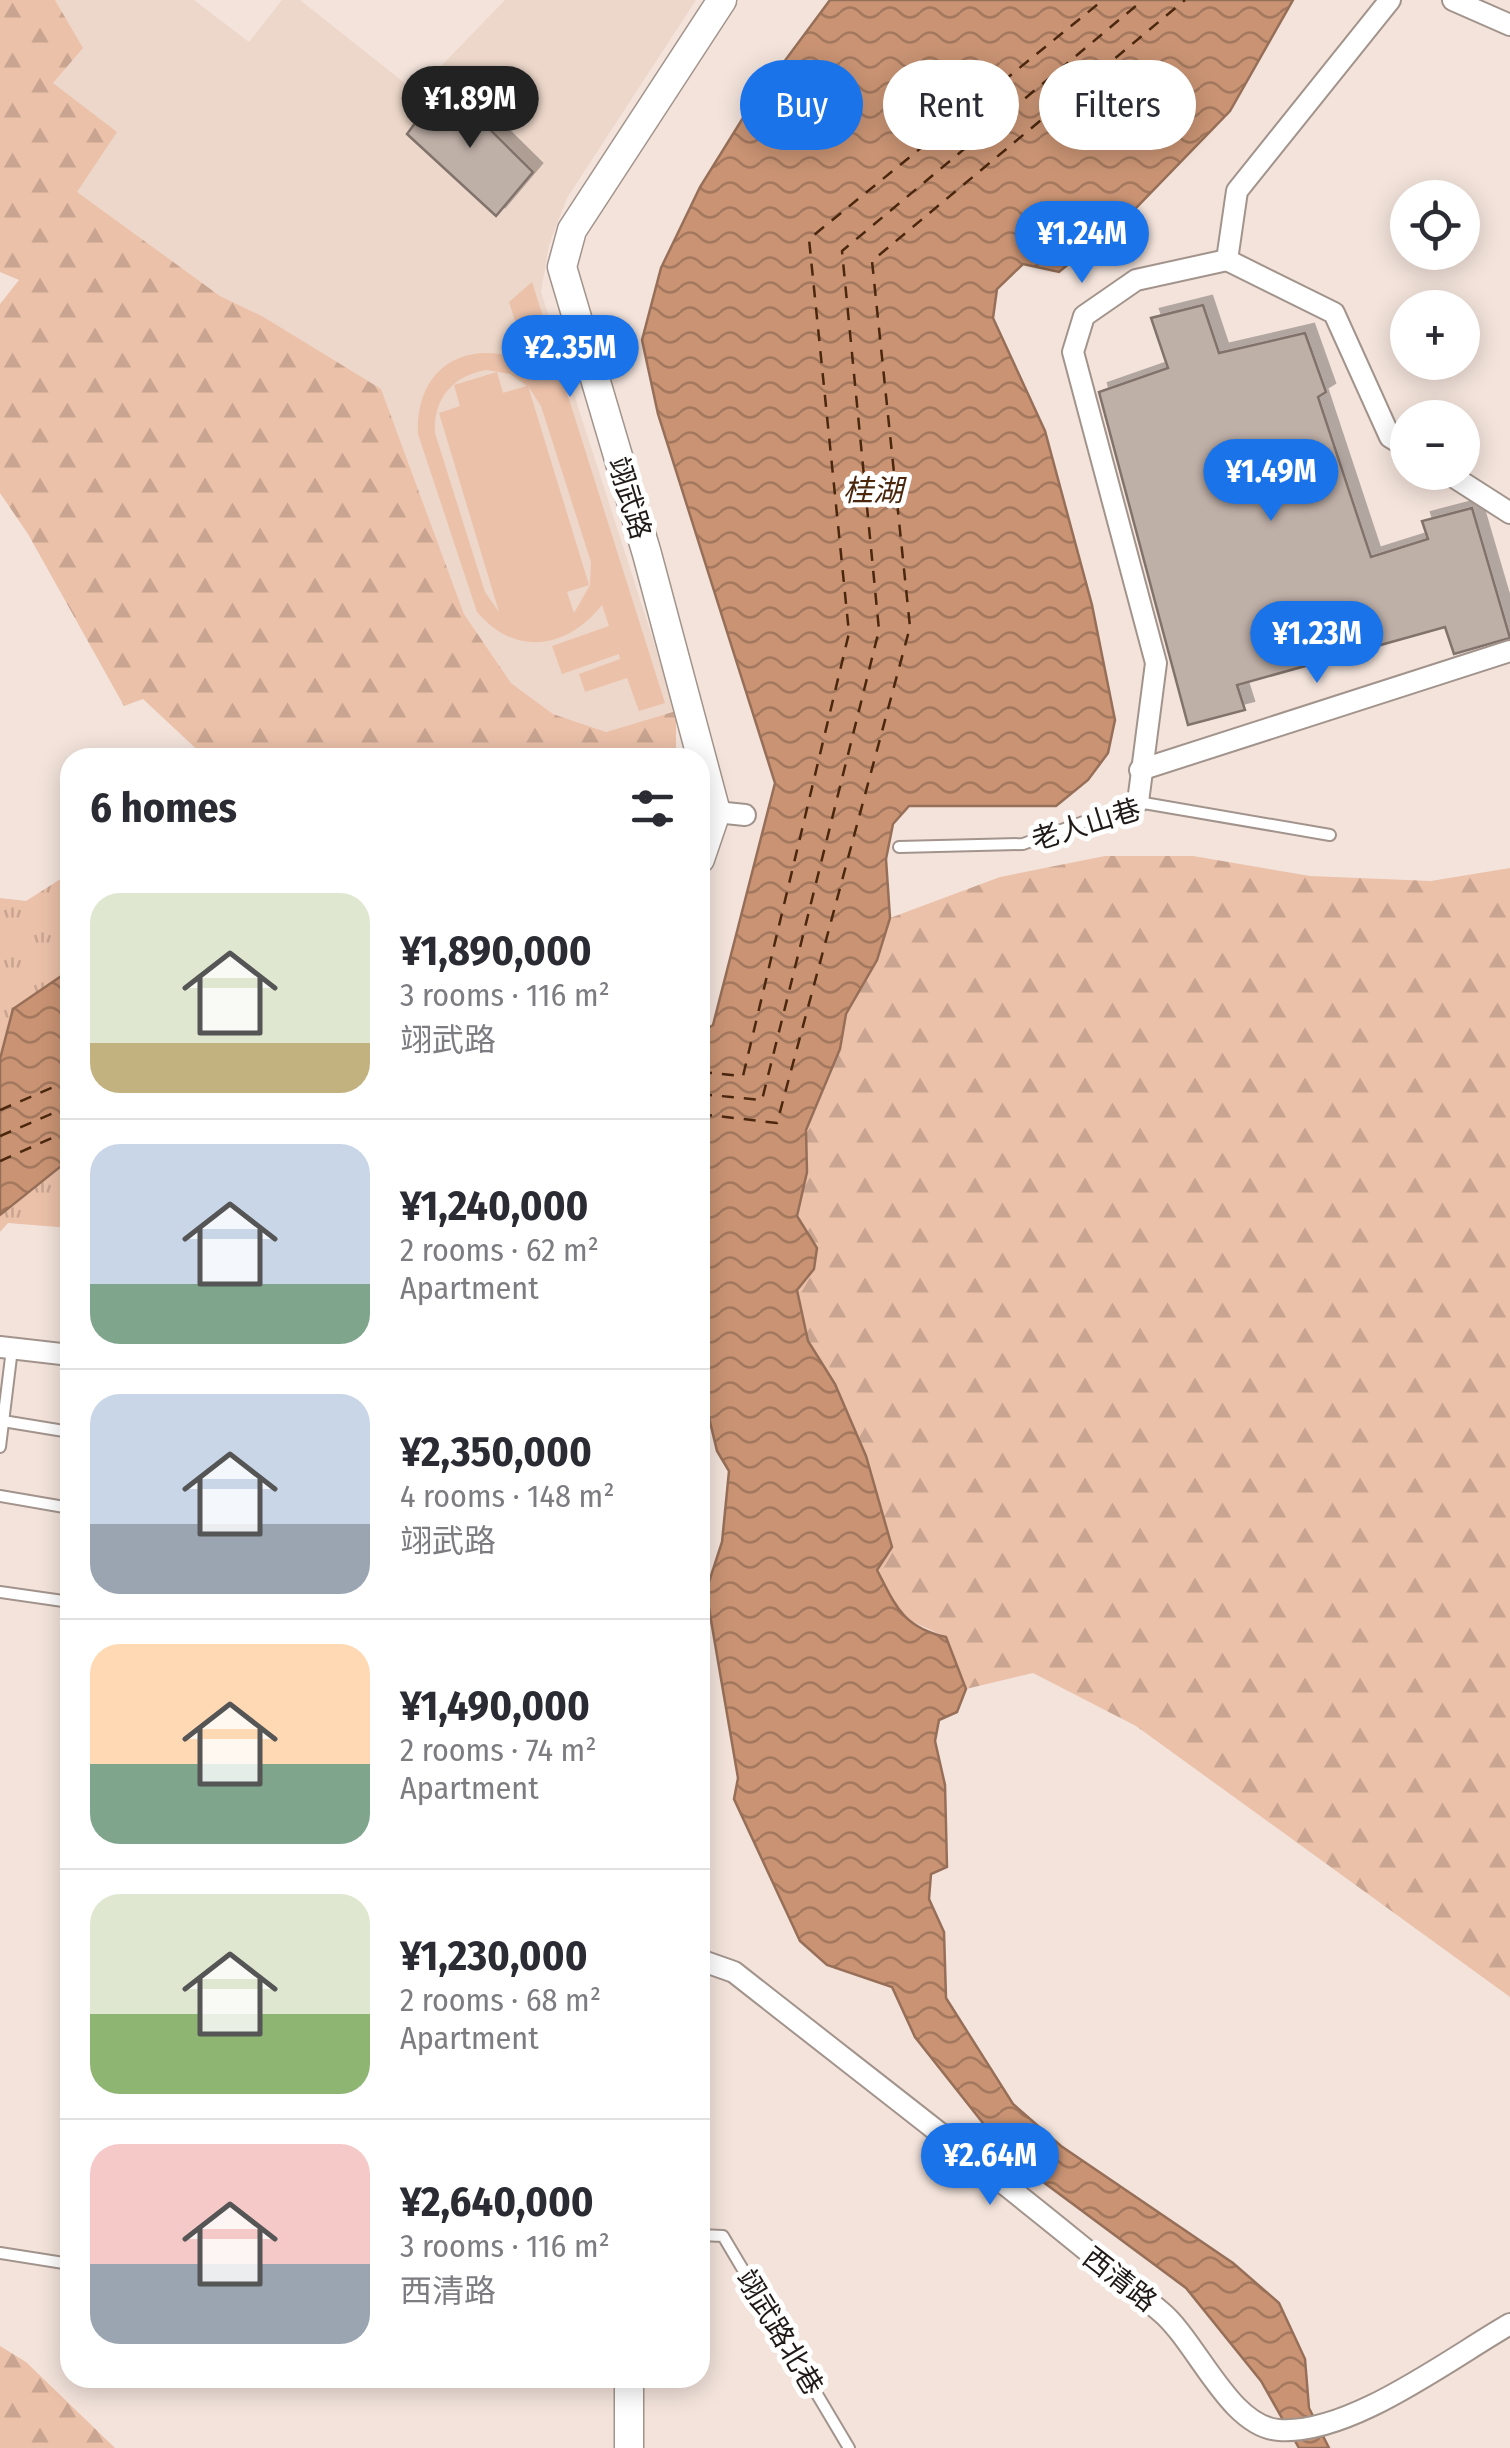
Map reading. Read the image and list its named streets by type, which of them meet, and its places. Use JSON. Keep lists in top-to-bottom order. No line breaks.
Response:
{"streets":{"main road":["翊武路"],"street":["西清路"],"lane":["老人山巷","翊武路北巷"]},"water":["桂湖"],"page":{"chip":["Buy","Rent","Filters"],"price":["¥1.89M","¥1.24M","¥2.35M","¥1.49M","¥1.23M","¥2.64M"],"map_buttons":["+","−"],"heading":"6 homes","list":[{"name":"¥1,890,000","note":"3 rooms · 116 m² · 翊武路"},{"name":"¥1,240,000","note":"2 rooms · 62 m² · Apartment"},{"name":"¥2,350,000","note":"4 rooms · 148 m² · 翊武路"},{"name":"¥1,490,000","note":"2 rooms · 74 m² · Apartment"},{"name":"¥1,230,000","note":"2 rooms · 68 m² · Apartment"},{"name":"¥2,640,000","note":"3 rooms · 116 m² · 西清路"}]}}
